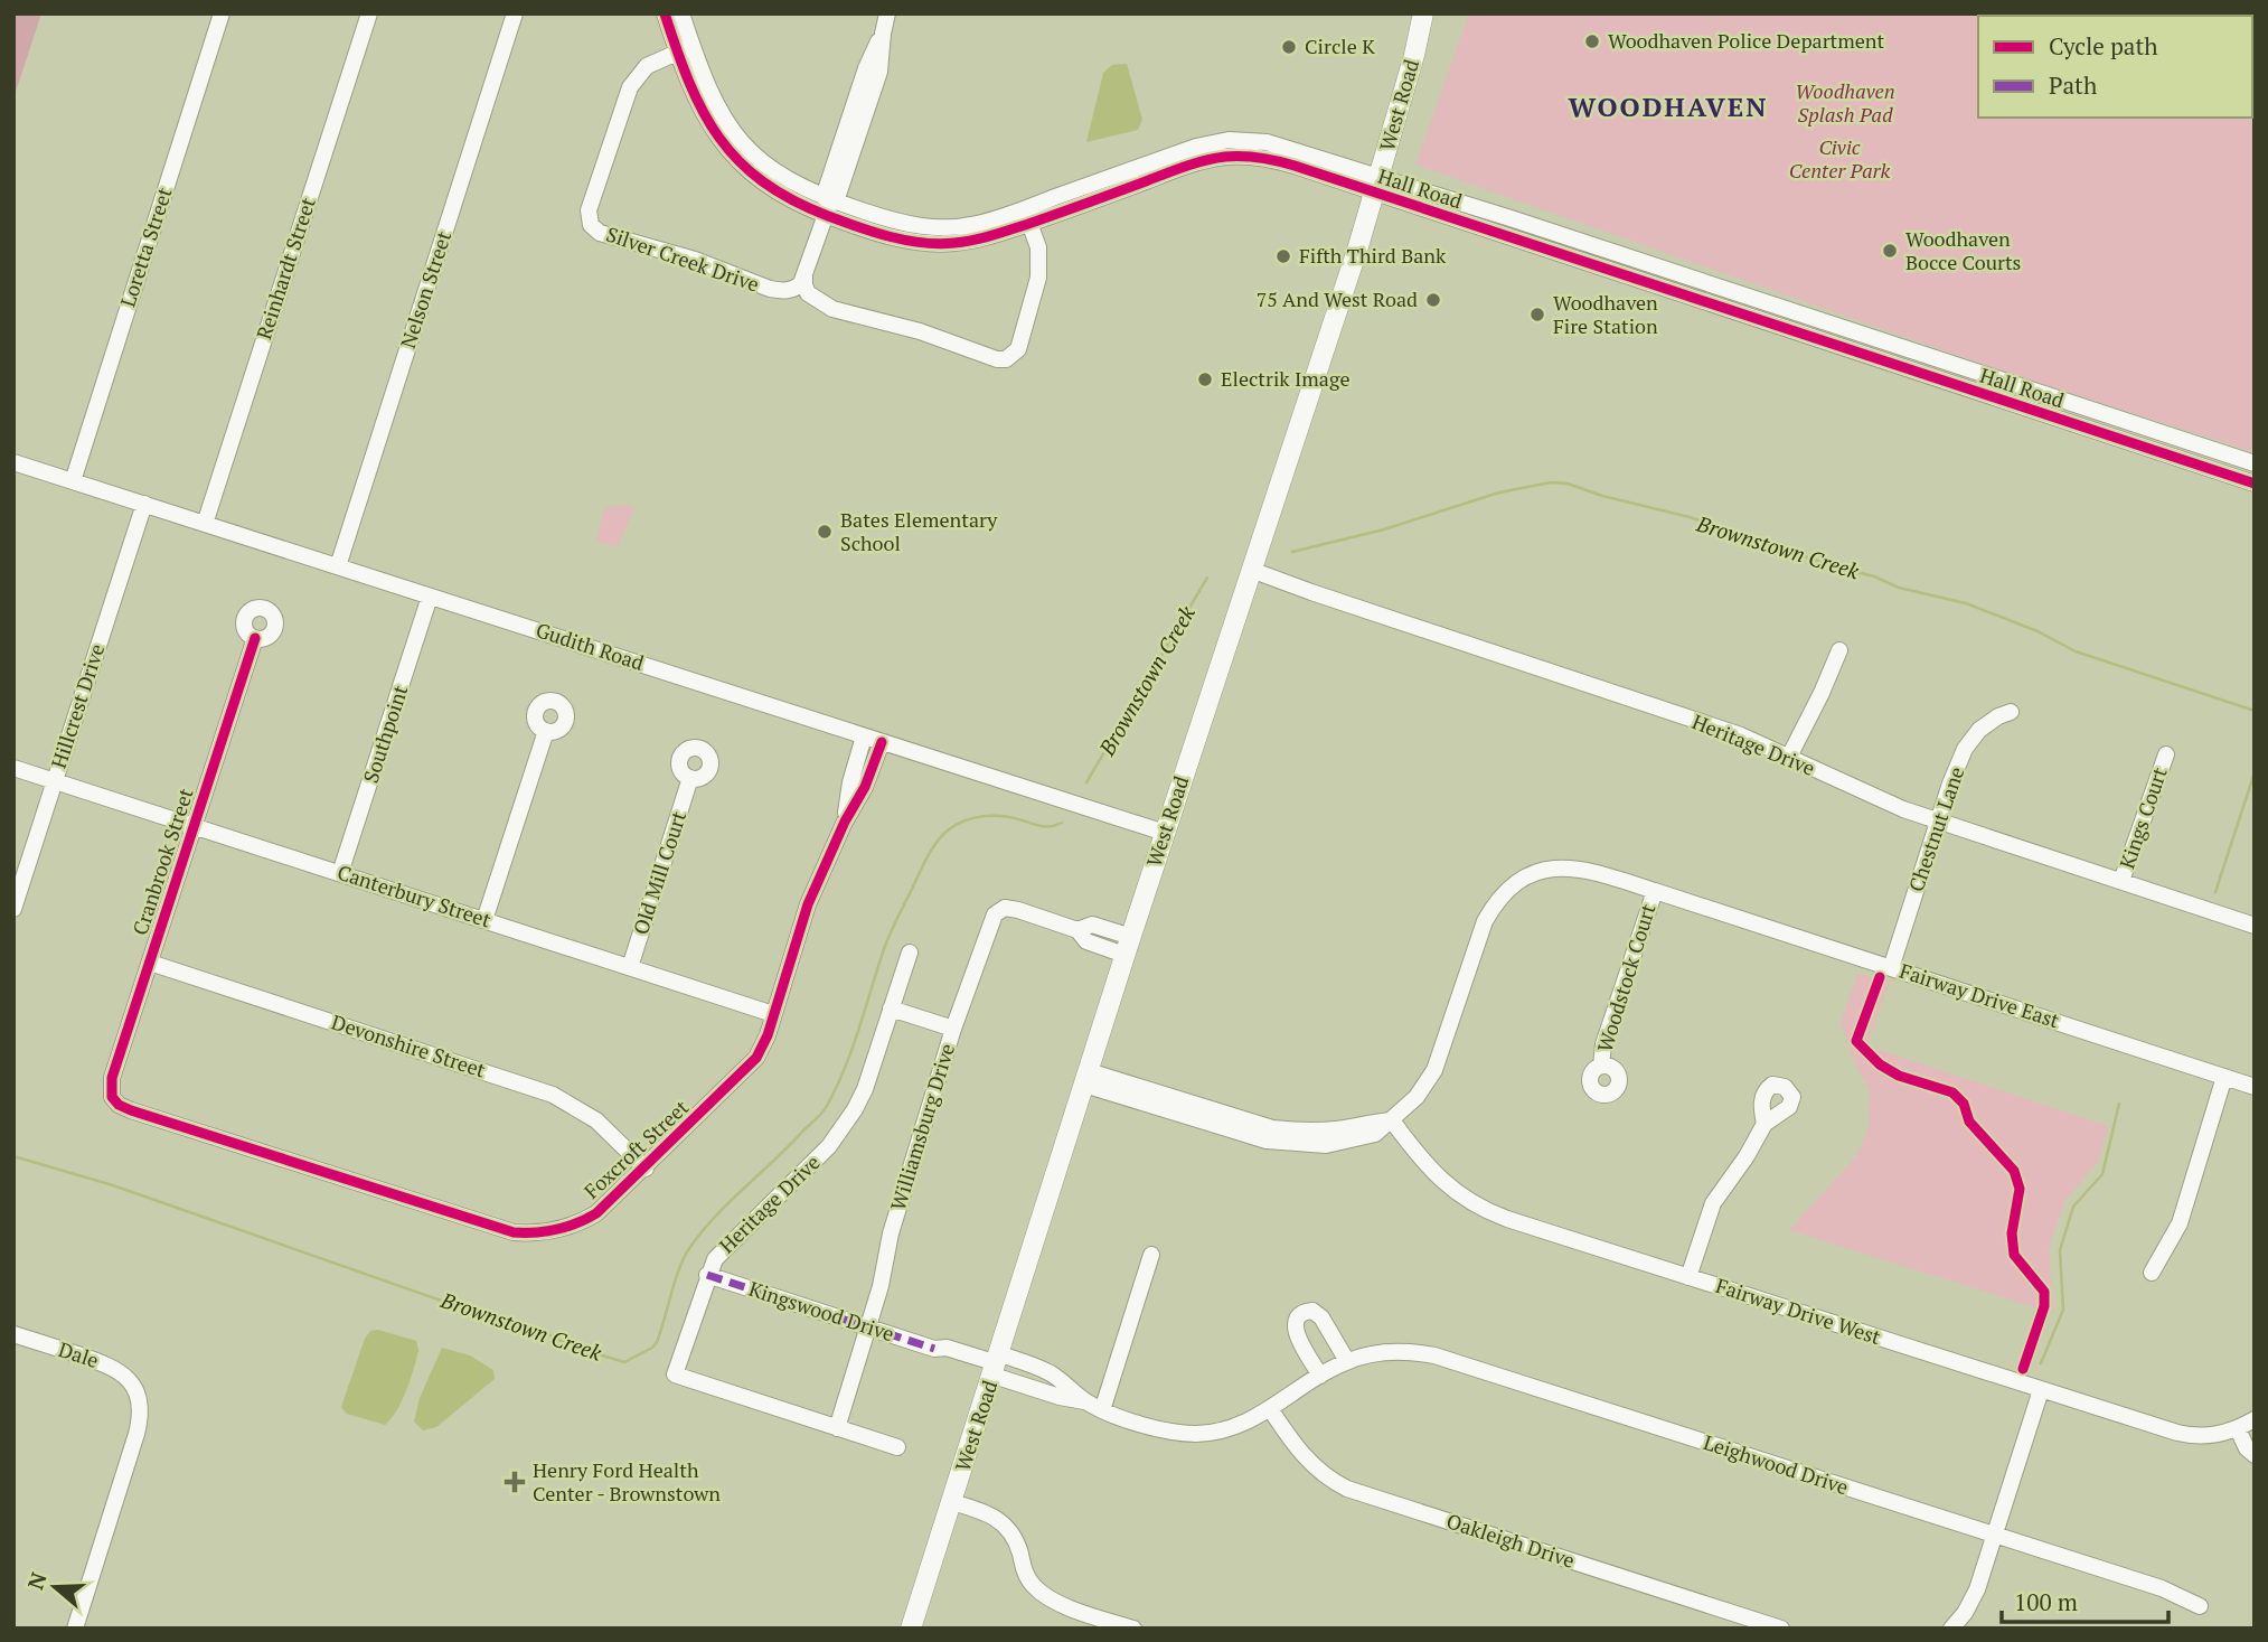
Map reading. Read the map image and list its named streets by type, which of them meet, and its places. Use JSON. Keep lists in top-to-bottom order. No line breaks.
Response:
{"streets":{"main road":["West Road"],"street":["Hall Road","Loretta Street","Silver Creek Drive","Reinhardt Street","Nelson Street","Gudith Road","Hillcrest Drive","Southpoint","Heritage Drive","Kings Court","Chestnut Lane","Cranbrook Street","Old Mill Court","Canterbury Street","Woodstock Court","Fairway Drive East","Devonshire Street","Williamsburg Drive","Foxcroft Street","Kingswood Drive","Fairway Drive West","Dale","Leighwood Drive","Oakleigh Drive"]},"crossings":[["West Road","Hall Road"],["West Road","Gudith Road"],["West Road","Heritage Drive"],["West Road","Williamsburg Drive"],["West Road","Kingswood Drive"],["West Road","Leighwood Drive"],["Hall Road","Silver Creek Drive"],["Loretta Street","Gudith Road"],["Reinhardt Street","Gudith Road"],["Nelson Street","Gudith Road"],["Gudith Road","Hillcrest Drive"],["Gudith Road","Southpoint"],["Gudith Road","Foxcroft Street"],["Hillcrest Drive","Canterbury Street"],["Southpoint","Canterbury Street"],["Heritage Drive","Kings Court"],["Heritage Drive","Chestnut Lane"],["Heritage Drive","Williamsburg Drive"],["Heritage Drive","Kingswood Drive"],["Chestnut Lane","Fairway Drive East"],["Cranbrook Street","Canterbury Street"],["Cranbrook Street","Devonshire Street"],["Cranbrook Street","Foxcroft Street"],["Old Mill Court","Canterbury Street"],["Canterbury Street","Foxcroft Street"],["Woodstock Court","Fairway Drive East"],["Fairway Drive East","Fairway Drive West"],["Devonshire Street","Foxcroft Street"],["Williamsburg Drive","Kingswood Drive"],["Kingswood Drive","Leighwood Drive"],["Leighwood Drive","Oakleigh Drive"]],"districts":["WOODHAVEN"],"water":["Brownstown Creek"],"parks":["Woodhaven Splash Pad","Civic Center Park"],"places":{"other":["Woodhaven Police Department","Circle K","Woodhaven Bocce Courts","Fifth Third Bank","75 And West Road","Woodhaven Fire Station","Electrik Image","Bates Elementary School"],"health":["Henry Ford Health Center - Brownstown"]},"legend":["Cycle path","Path"],"scale_bar":"100 m","north":"left"}
